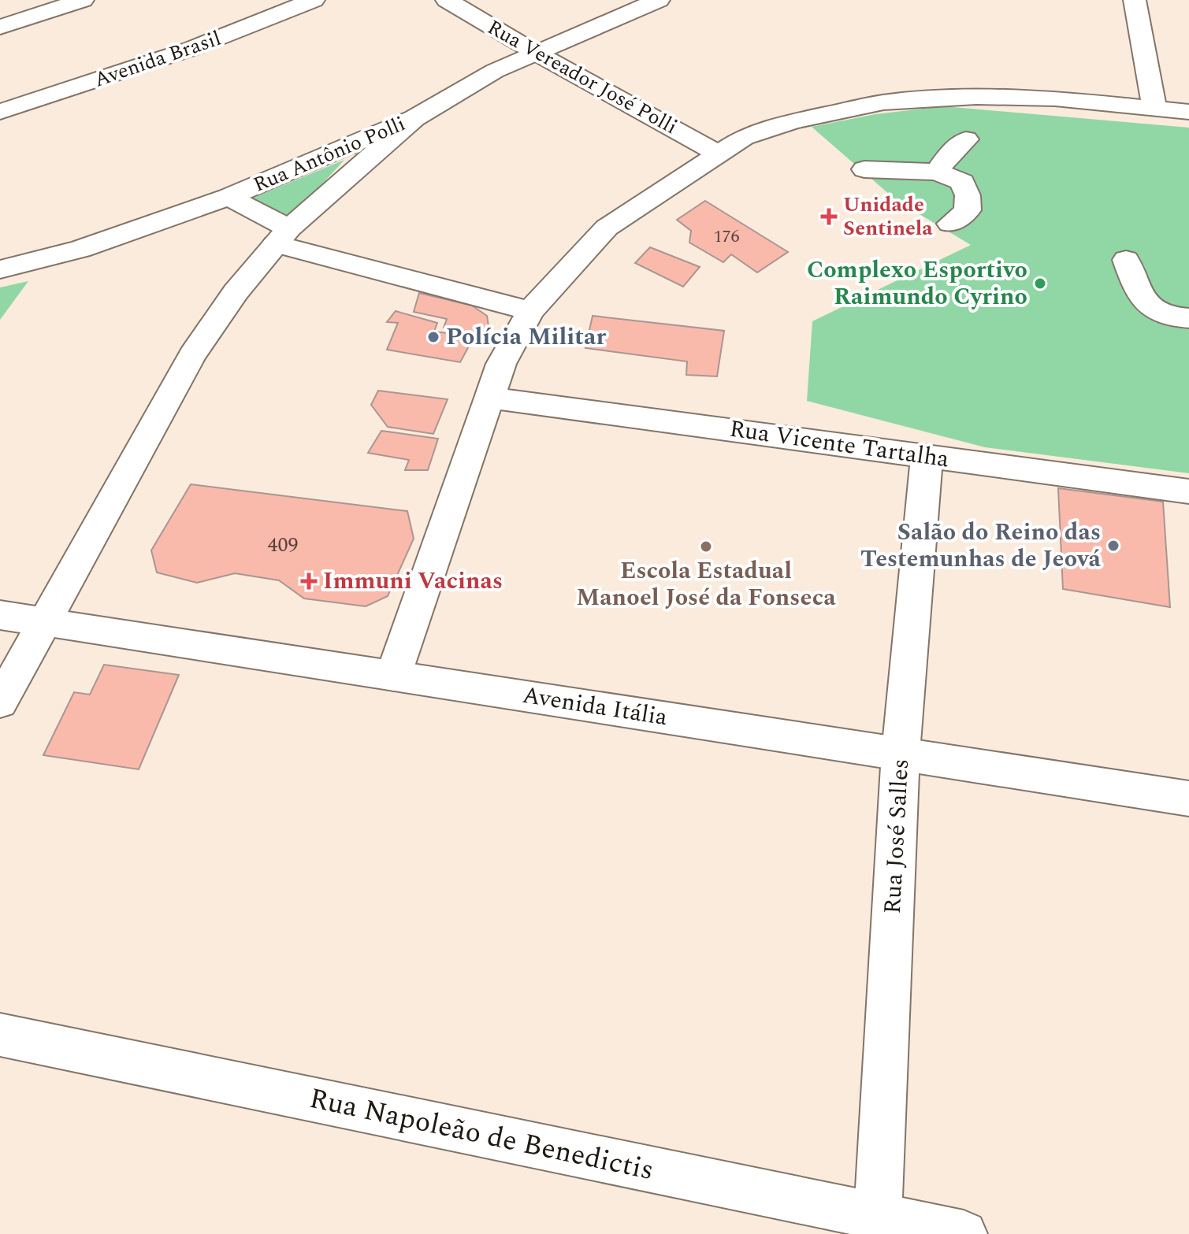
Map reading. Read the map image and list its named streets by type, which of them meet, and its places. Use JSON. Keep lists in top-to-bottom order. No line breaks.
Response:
{"streets":{"street":["Avenida Brasil","Rua Vereador José Polli","Rua Antônio Polli","Rua Vicente Tartalha","Avenida Itália","Rua José Salles","Rua Napoleão de Benedictis"]},"crossings":[["Rua Vereador José Polli","Rua Antônio Polli"],["Rua Vicente Tartalha","Rua José Salles"],["Avenida Itália","Rua José Salles"],["Rua José Salles","Rua Napoleão de Benedictis"]],"places":{"health":["Unidade Sentinela","Immuni Vacinas"],"other":["Complexo Esportivo Raimundo Cyrino","Polícia Militar","Salão do Reino das Testemunhas de Jeová","Escola Estadual Manoel José da Fonseca"]},"house_numbers":["176","409"]}
